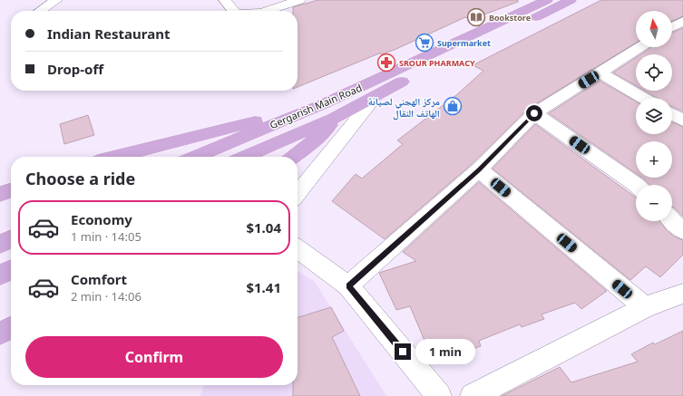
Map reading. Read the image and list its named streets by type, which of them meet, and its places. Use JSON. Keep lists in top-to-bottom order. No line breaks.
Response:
{"streets":{"main road":["Gergarish Main Road"]},"places":{"library":["Bookstore"],"supermarket":["Supermarket"],"pharmacy":["SROUR PHARMACY"],"shop":["مركز الهجني لصيانة الهاتف النقال"]},"north":"top","page":{"map_buttons":["+","−"],"banner":["Indian Restaurant","Drop-off"],"heading":"Choose a ride","list":[{"name":"Economy","note":"1 min · 14:05","value":"$1.04"},{"name":"Comfort","note":"2 min · 14:06","value":"$1.41"}],"buttons":"Confirm","bubble":"1 min"}}
